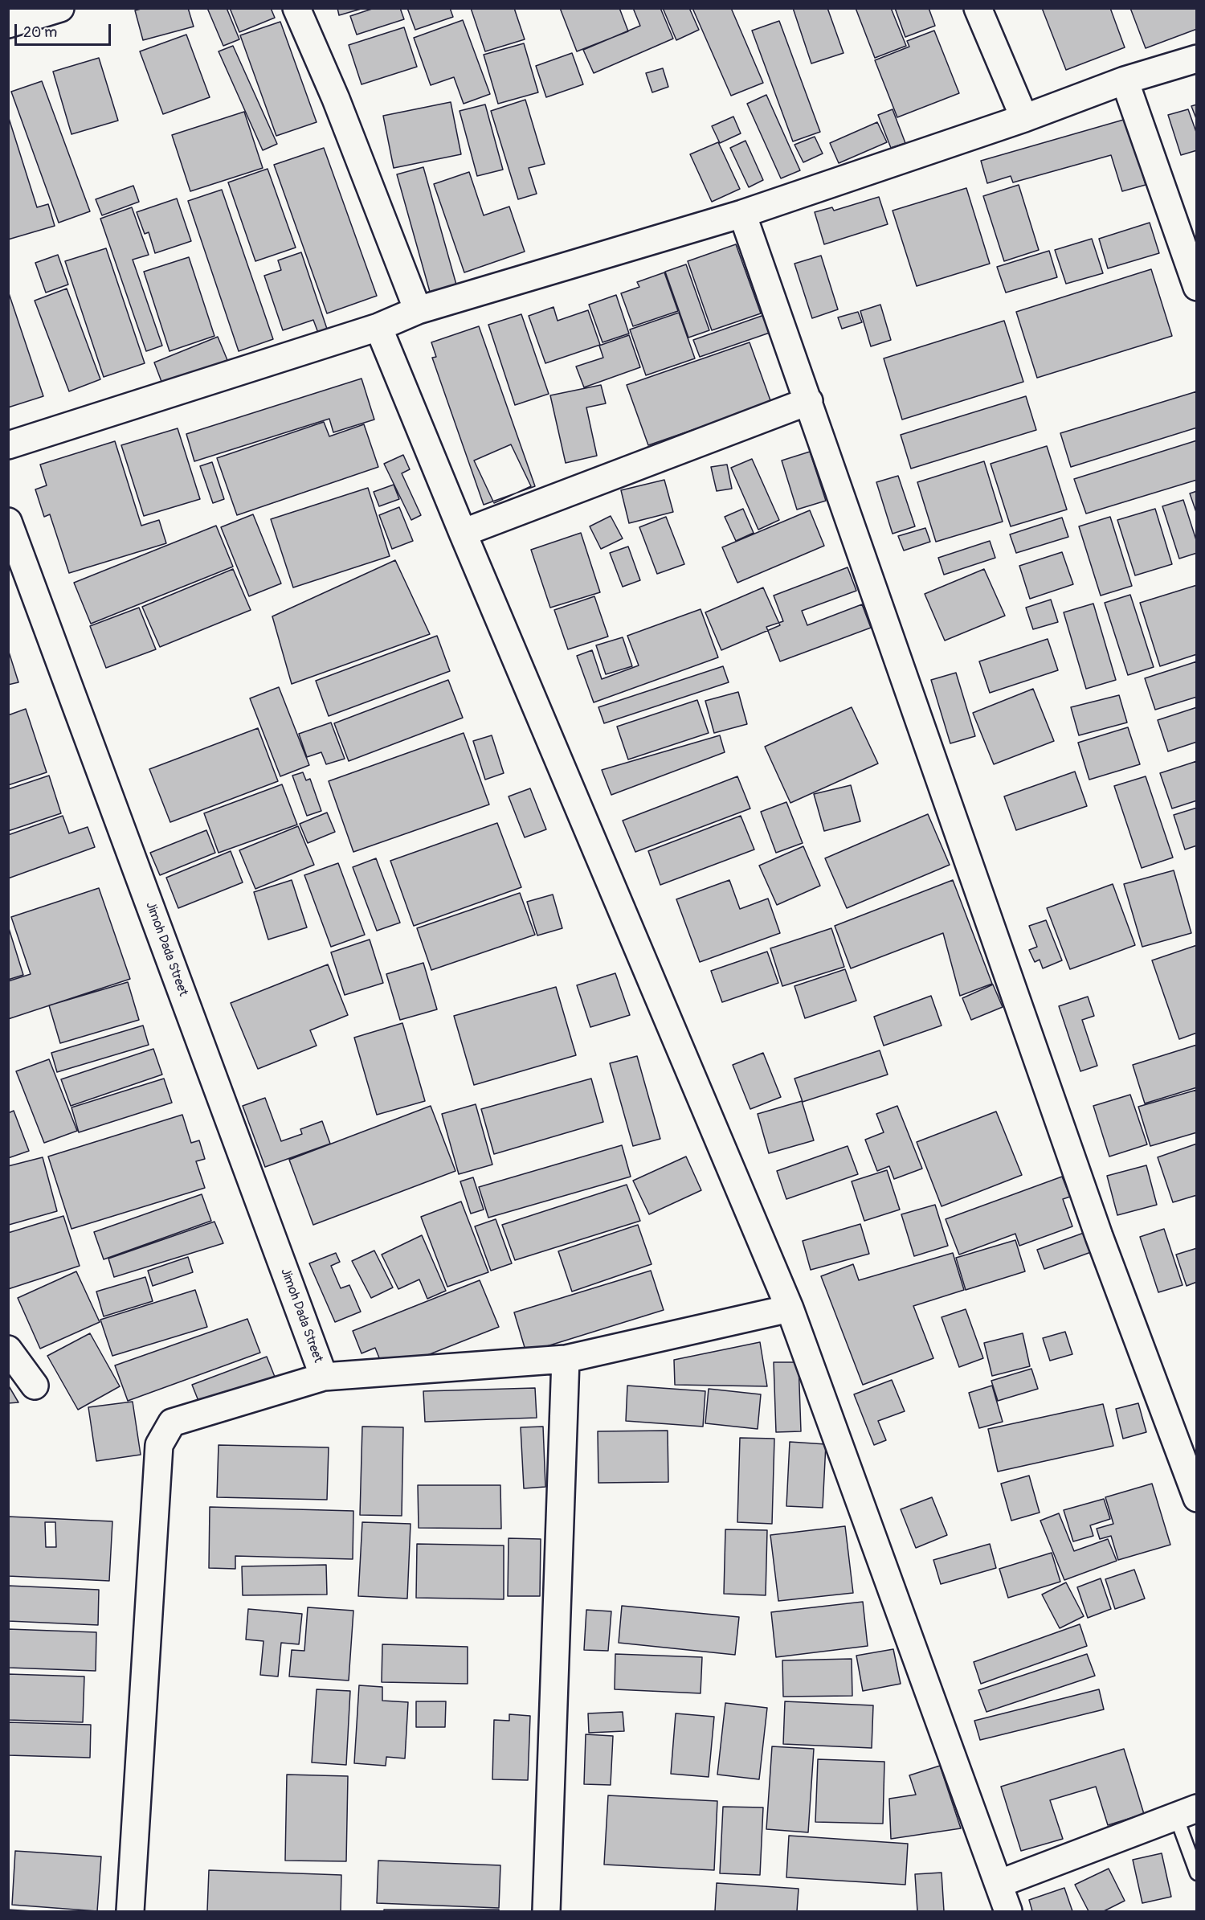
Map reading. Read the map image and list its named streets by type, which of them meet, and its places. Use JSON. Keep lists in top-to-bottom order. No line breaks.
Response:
{"streets":{"street":["Jimoh Dada Street"]},"scale_bar":"20 m"}
